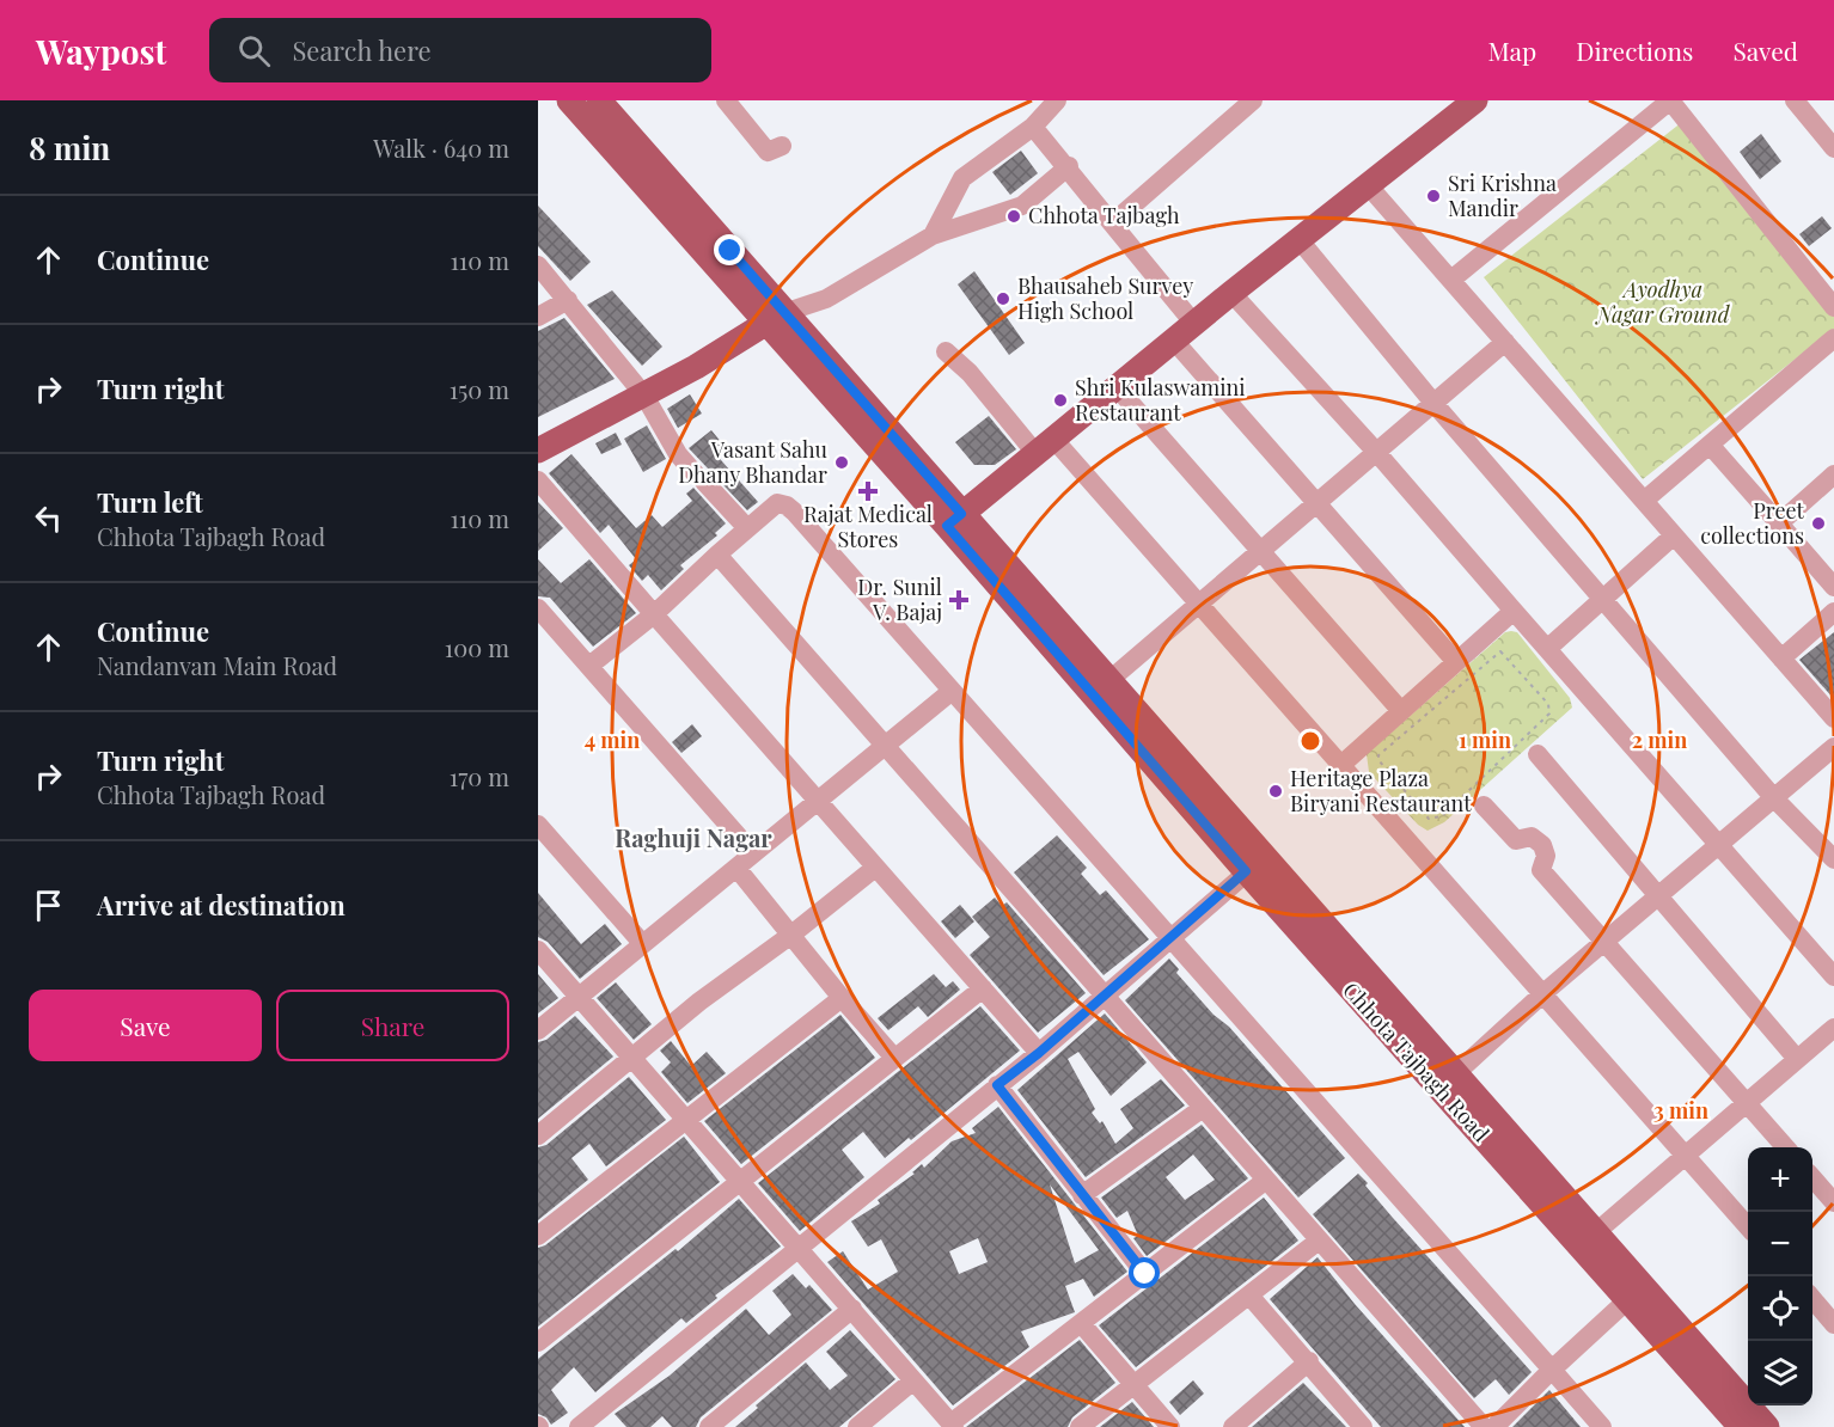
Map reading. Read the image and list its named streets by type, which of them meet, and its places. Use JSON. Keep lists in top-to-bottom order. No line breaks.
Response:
{"streets":{"main road":["Chhota Tajbagh Road"]},"districts":["Raghuji Nagar"],"parks":["Ayodhya Nagar Ground"],"places":{"other":["Sri Krishna Mandir","Chhota Tajbagh","Bhausaheb Survey High School","Shri Kulaswamini Restaurant","Vasant Sahu Dhany Bhandar","Preet collections","Heritage Plaza Biryani Restaurant"],"health":["Rajat Medical Stores","Dr. Sunil V. Bajaj"]},"page":{"header":"Waypost","search":"Search here","nav":["Map","Directions","Saved"],"heading":["8 min","Walk · 640 m"],"list":[["Continue","110 m"],["Turn right","150 m"],["Turn left","Chhota Tajbagh Road","110 m"],["Continue","Nandanvan Main Road","100 m"],["Turn right","Chhota Tajbagh Road","170 m"],"Arrive at destination"],"buttons":["Save","Share"],"map_buttons":["+","−"]},"rings":["1 min","2 min","4 min","3 min"]}
